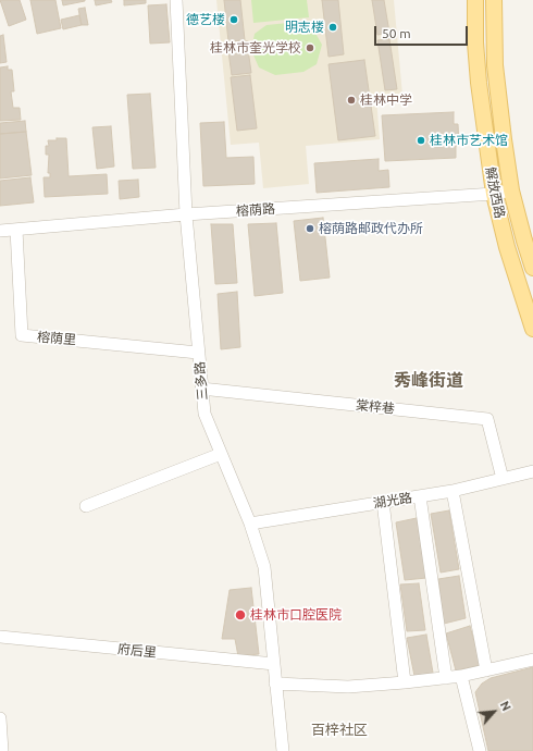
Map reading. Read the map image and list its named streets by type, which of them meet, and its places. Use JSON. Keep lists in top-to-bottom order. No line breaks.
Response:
{"streets":{"main road":["解放西路"],"street":["榕荫路","榕荫里","三多路","棠梓巷","湖光路","府后里"]},"crossings":[["解放西路","榕荫路"],["榕荫路","榕荫里"],["榕荫路","三多路"],["榕荫里","三多路"],["三多路","棠梓巷"],["三多路","湖光路"],["三多路","府后里"],["棠梓巷","湖光路"]],"districts":["秀峰街道","百梓社区"],"places":["德艺楼","明志楼","桂林市奎光学校","桂林中学","桂林市艺术馆","榕荫路邮政代办所","桂林市口腔医院"],"scale_bar":"50 m","north":"top right"}
